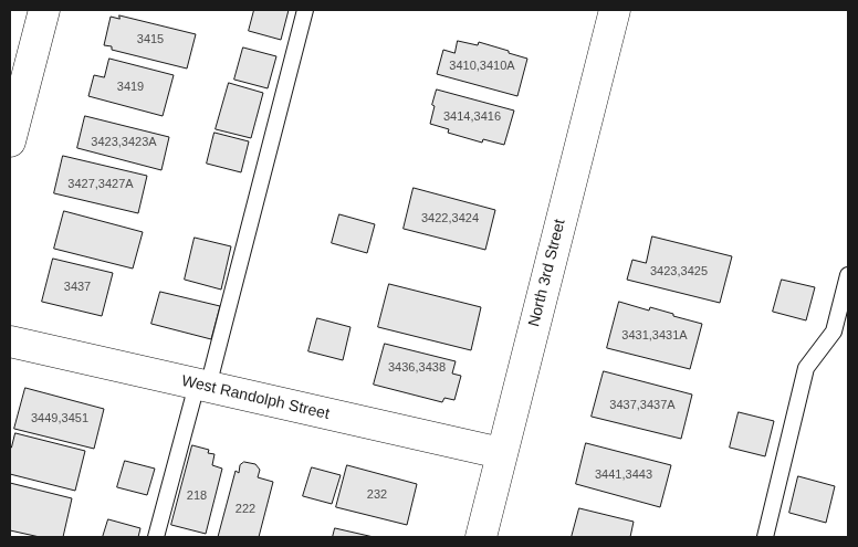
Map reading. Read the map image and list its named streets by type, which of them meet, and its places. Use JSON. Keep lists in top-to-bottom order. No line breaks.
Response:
{"streets":{"street":["North 3rd Street","West Randolph Street"]},"crossings":[["North 3rd Street","West Randolph Street"]],"house_numbers":["3415","3410,3410A","3419","3414,3416","3423,3423A","3427,3427A","3422,3424","3423,3425","3437","3431,3431A","3436,3438","3437,3437A","3449,3451","3441,3443","232","218","222"]}
